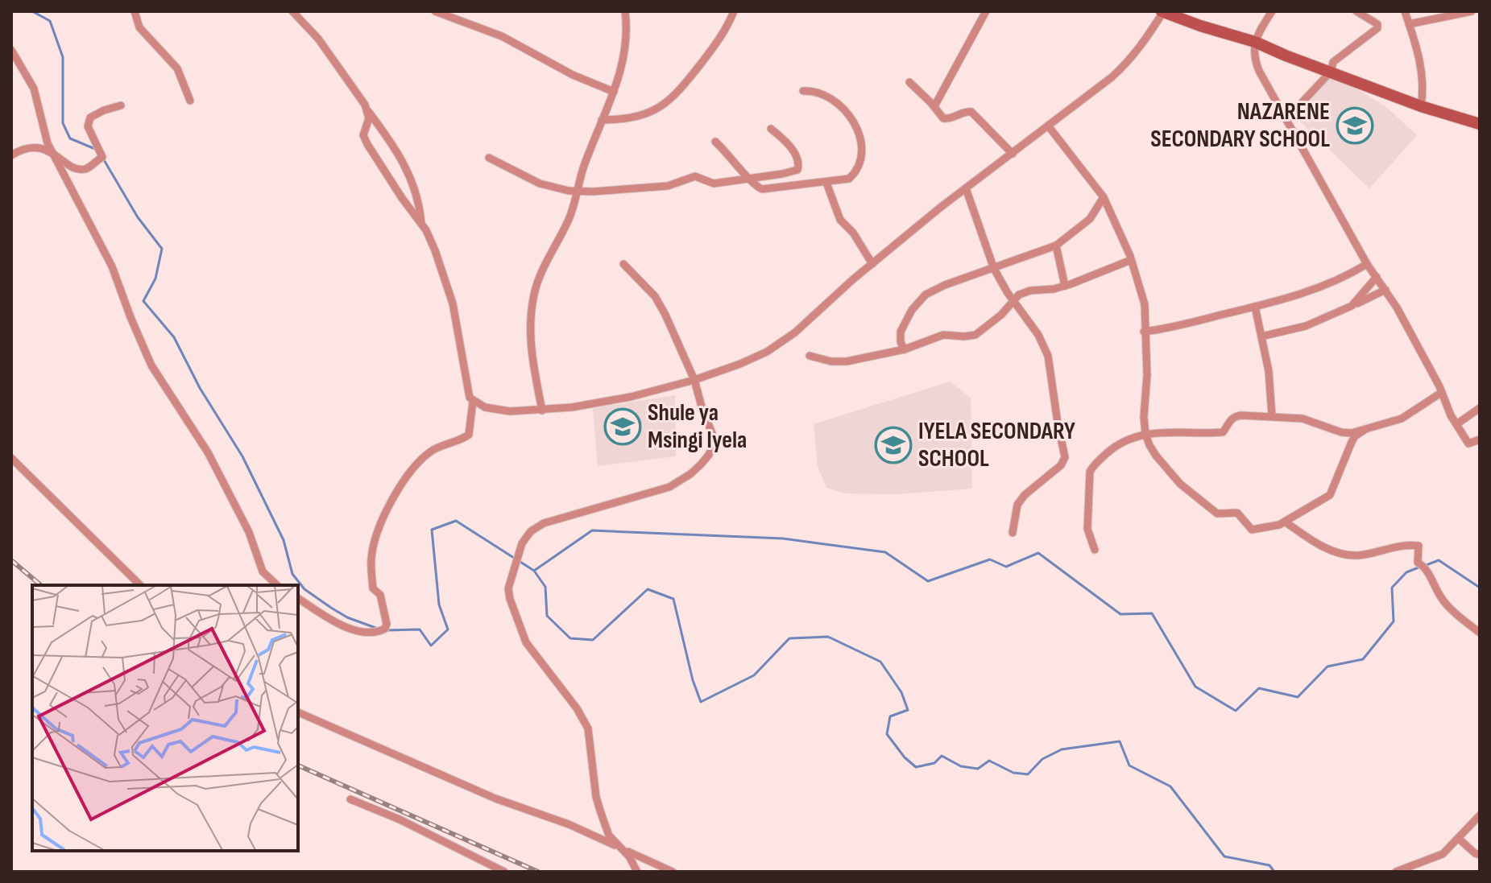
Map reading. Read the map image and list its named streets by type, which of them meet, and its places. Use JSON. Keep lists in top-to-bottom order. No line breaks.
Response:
{"places":{"school or university":["NAZARENE SECONDARY SCHOOL","Shule ya Msingi Iyela","IYELA SECONDARY SCHOOL"]}}
